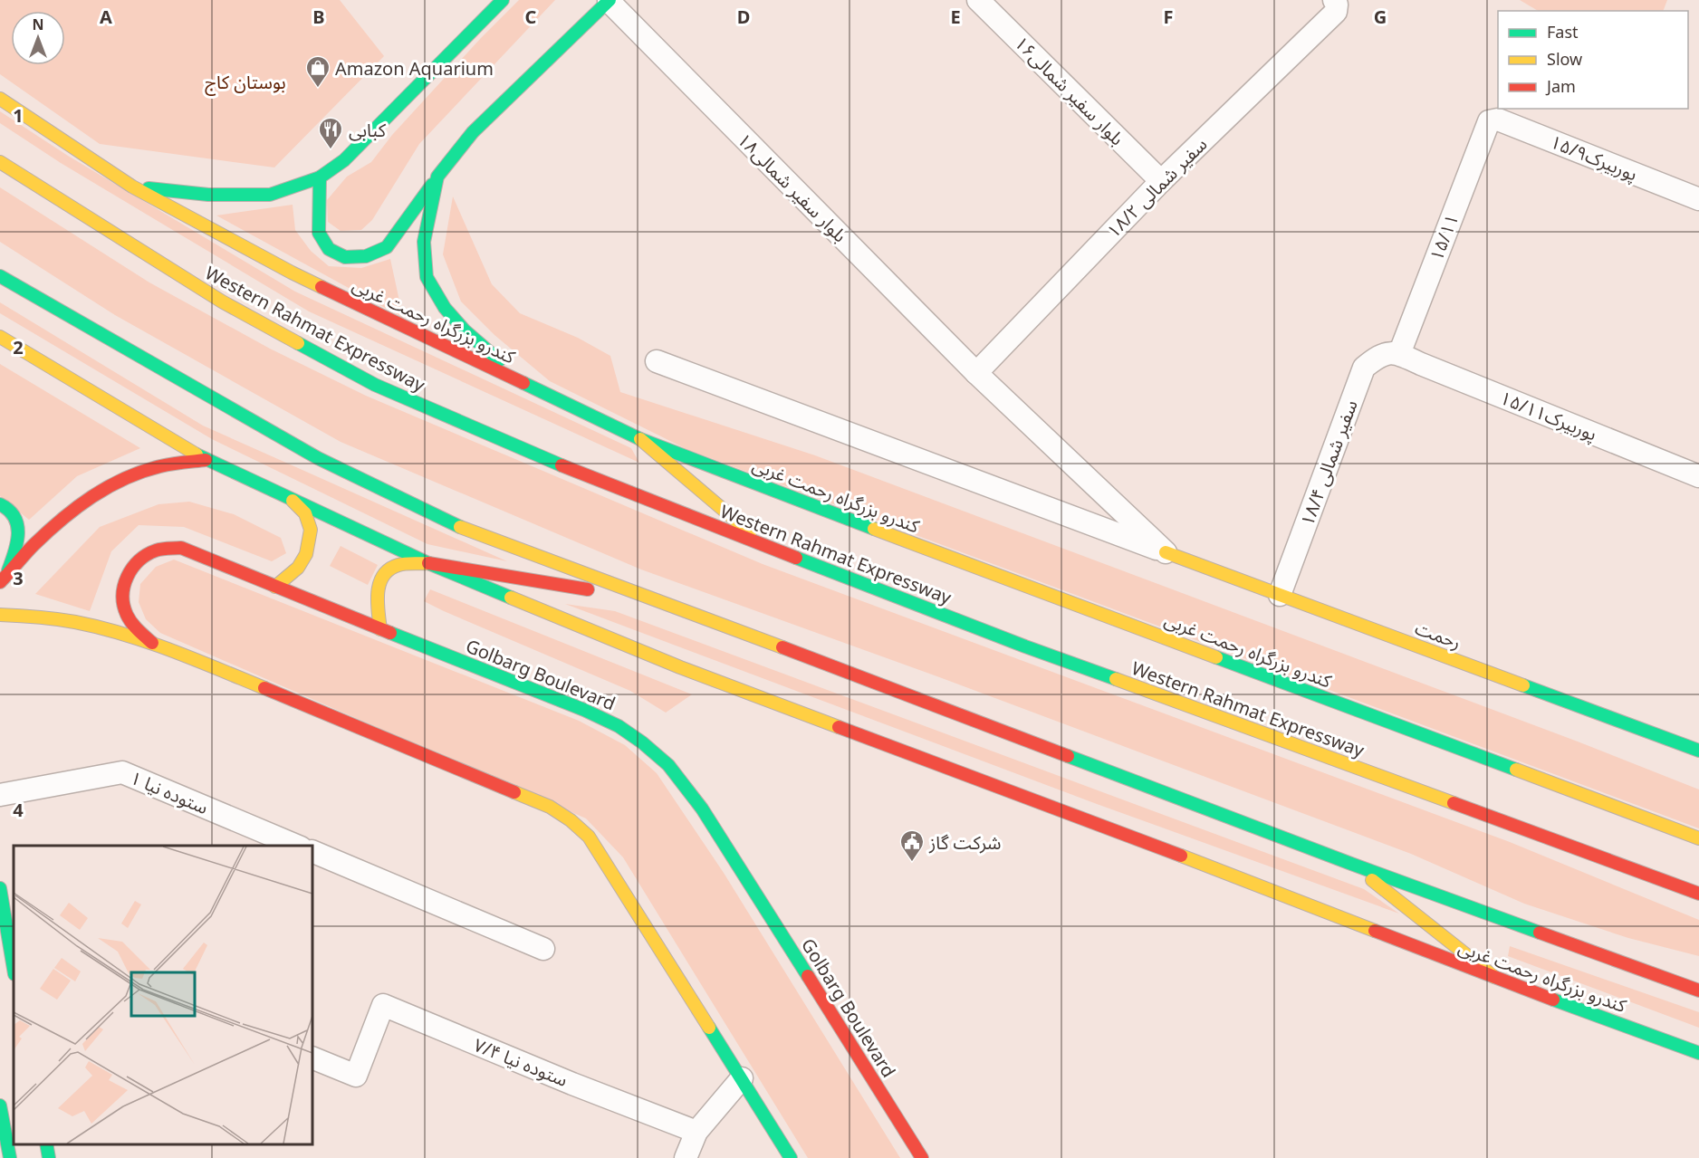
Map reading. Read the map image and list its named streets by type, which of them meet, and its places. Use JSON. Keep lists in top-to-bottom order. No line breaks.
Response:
{"streets":{"main road":["کندرو بزرگراه رحمت غربی","Western Rahmat Expressway","رحمت","Golbarg Boulevard"],"street":["بلوار سفیر شمالی۱۶","پوربیرک۱۵/۹","بلوار سفیر شمالی۱۸","سفیر شمالی ۱۸/۲","۱۵/۱۱","پوربیرک۱۵/۱۱","سفیر شمالی ۱۸/۴","ستوده نیا ۱","ستوده نیا ۷/۴"]},"crossings":[["بلوار سفیر شمالی۱۶","سفیر شمالی ۱۸/۲"],["پوربیرک۱۵/۹","۱۵/۱۱"],["بلوار سفیر شمالی۱۸","سفیر شمالی ۱۸/۲"],["بلوار سفیر شمالی۱۸","رحمت"],["۱۵/۱۱","پوربیرک۱۵/۱۱"],["۱۵/۱۱","سفیر شمالی ۱۸/۴"],["پوربیرک۱۵/۱۱","سفیر شمالی ۱۸/۴"],["سفیر شمالی ۱۸/۴","رحمت"]],"parks":["بوستان کاج"],"places":{"shop":["Amazon Aquarium"],"restaurant":["کبابی"],"public building":["شرکت گاز"]},"legend":["Fast","Slow","Jam"],"north":"top","grid":{"columns":["A","B","C","D","E","F","G"],"rows":["1","2","3","4"]}}
